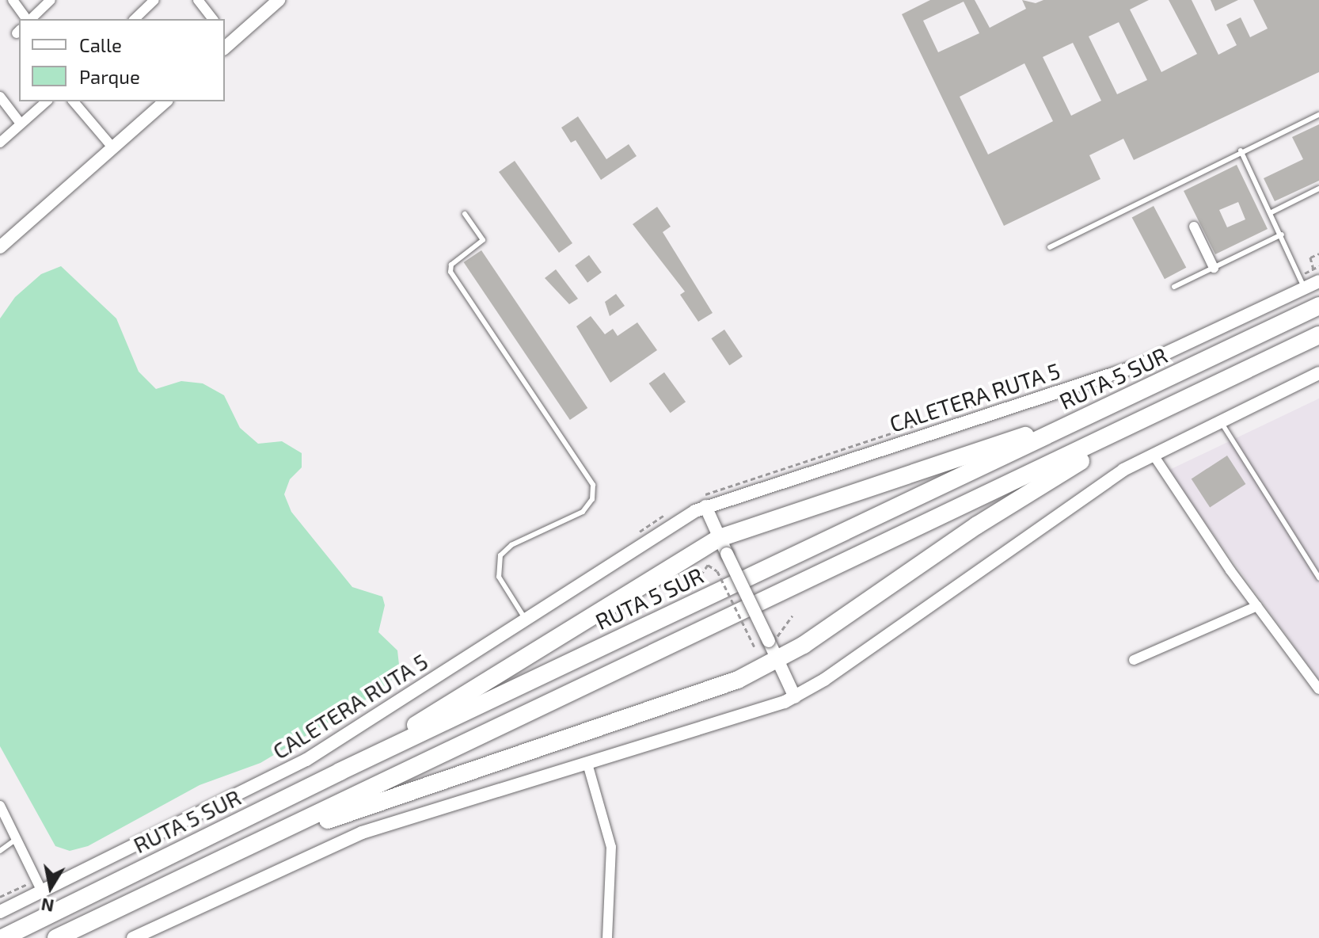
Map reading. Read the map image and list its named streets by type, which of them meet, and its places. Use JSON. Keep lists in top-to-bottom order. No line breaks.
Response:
{"streets":{"highway":["RUTA 5 SUR"],"street":["CALETERA RUTA 5"]},"legend":["Calle","Parque"],"north":"bottom"}
